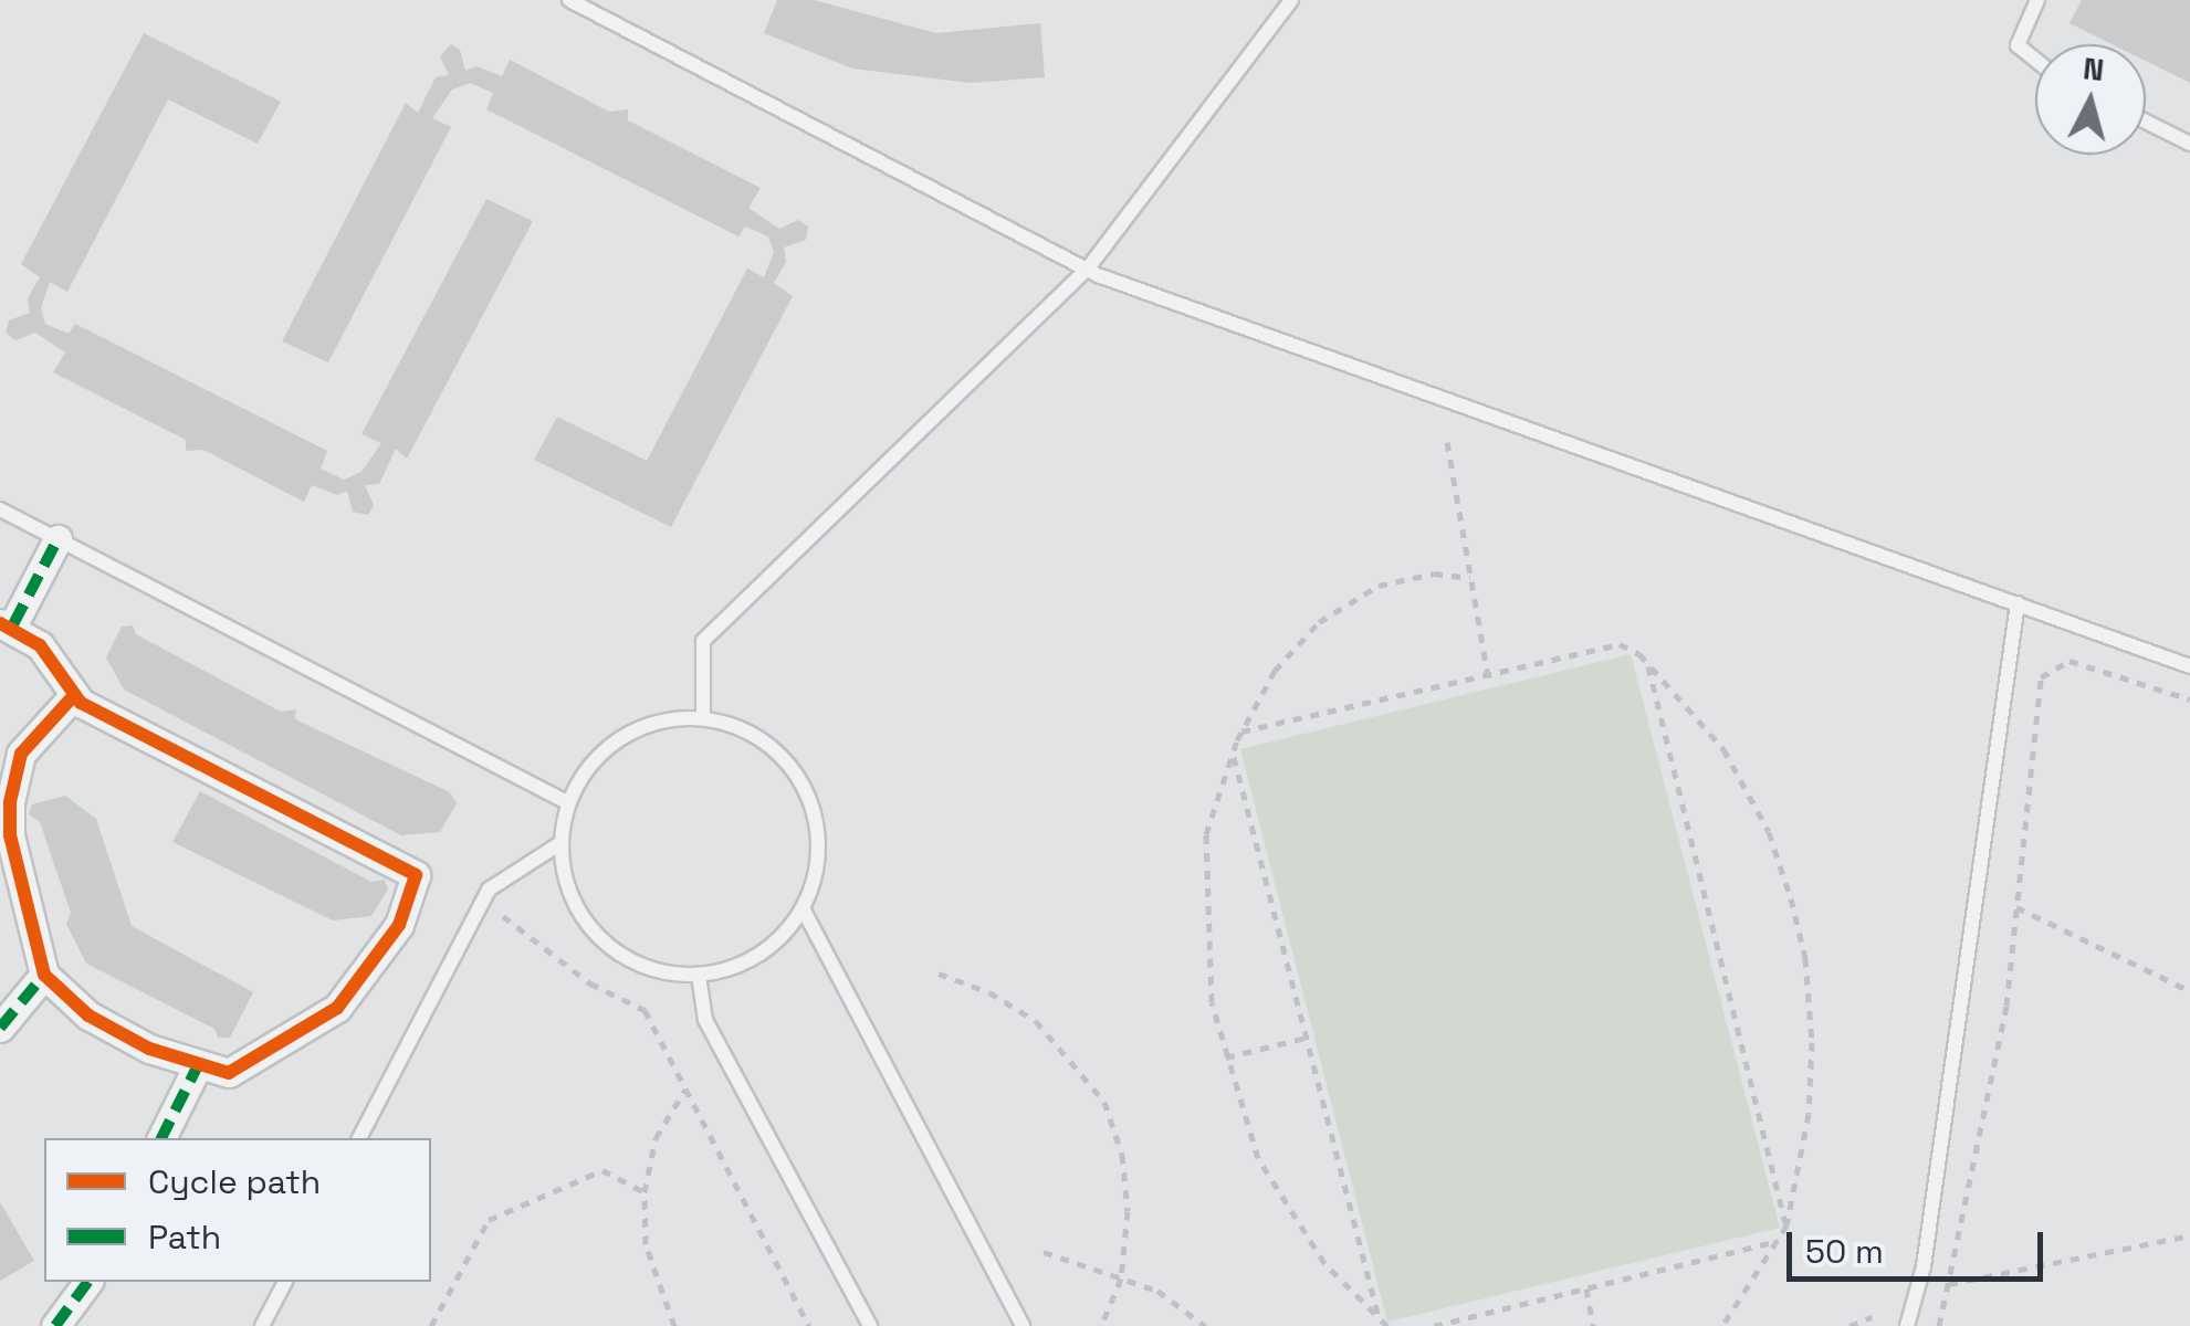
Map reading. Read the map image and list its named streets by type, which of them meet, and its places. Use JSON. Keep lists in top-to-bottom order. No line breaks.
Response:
{"legend":["Cycle path","Path"],"scale_bar":"50 m","north":"top"}
